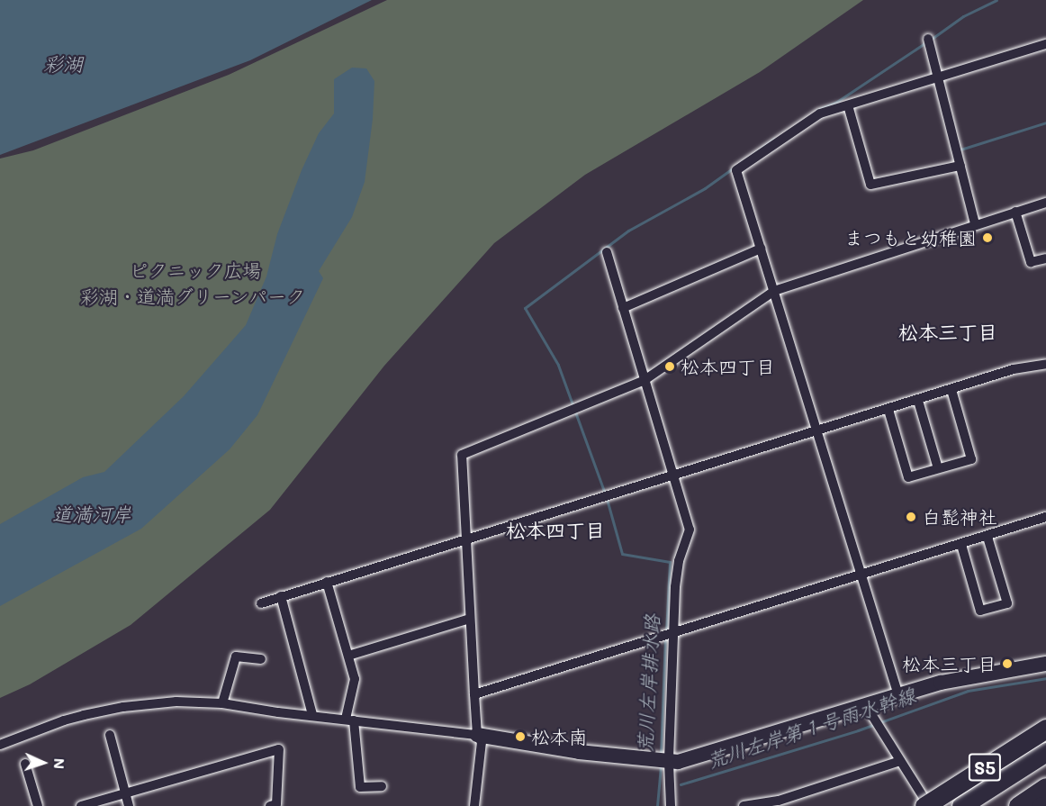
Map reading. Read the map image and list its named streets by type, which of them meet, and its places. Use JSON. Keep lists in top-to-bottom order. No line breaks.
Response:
{"streets":{"highway":["S5"]},"districts":["松本三丁目","松本四丁目"],"water":["彩湖","道満河岸","荒川左岸排水路","荒川左岸第１号雨水幹線"],"parks":["ピクニック広場","彩湖・道満グリーンパーク"],"places":["まつもと幼稚園","松本四丁目","白髭神社","松本三丁目","松本南"],"north":"right"}
